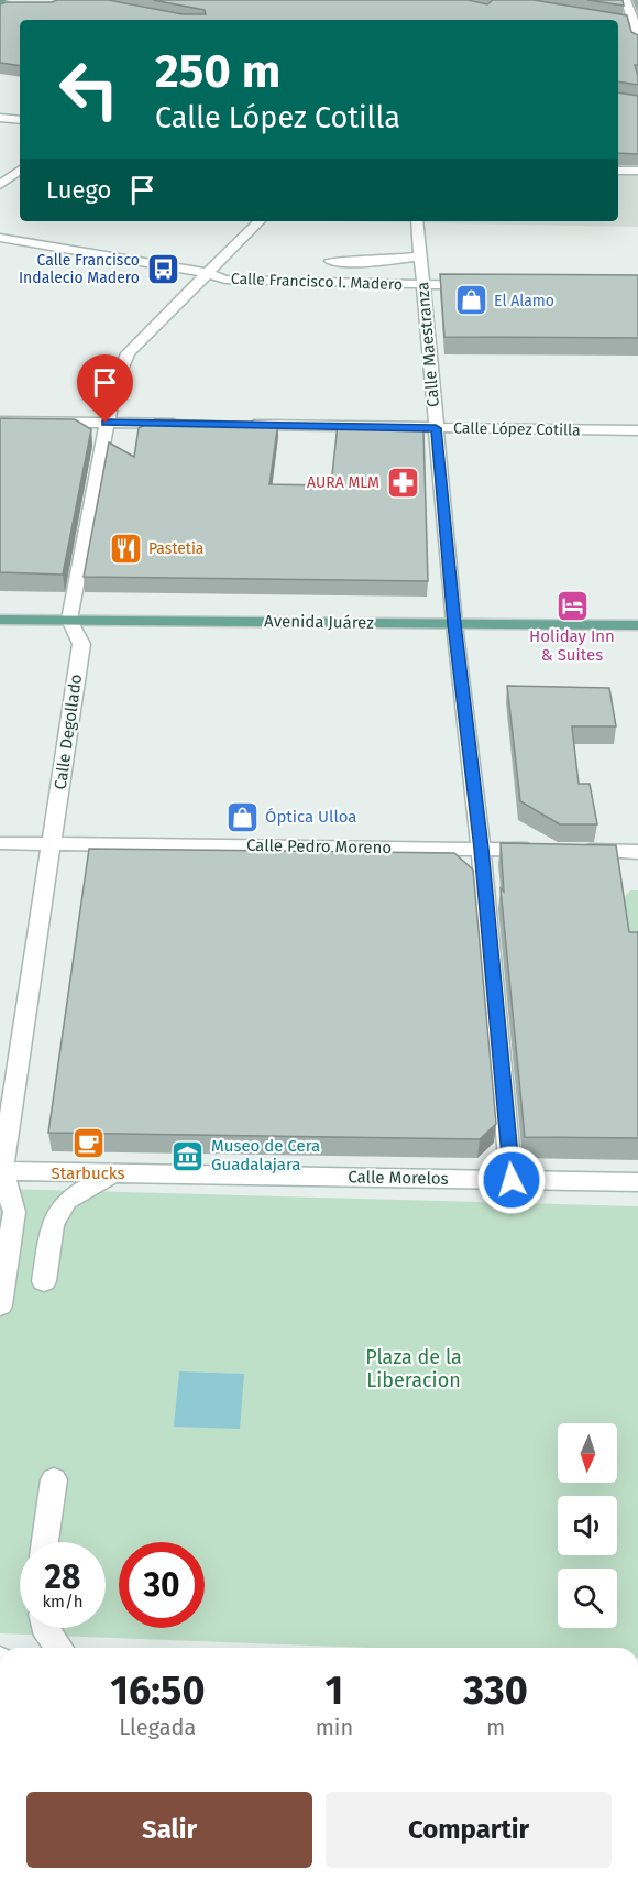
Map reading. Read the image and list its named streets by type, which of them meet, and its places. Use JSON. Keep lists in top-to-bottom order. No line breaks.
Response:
{"streets":{"main road":["Avenida Juárez"],"street":["Calle Francisco I. Madero","Calle Maestranza","Calle López Cotilla","Calle Degollado","Calle Pedro Moreno","Calle Morelos"]},"crossings":[["Calle Francisco I. Madero","Calle Maestranza"],["Calle Maestranza","Calle López Cotilla"],["Calle Maestranza","Avenida Juárez"],["Calle Maestranza","Calle Pedro Moreno"],["Calle Maestranza","Calle Morelos"],["Avenida Juárez","Calle Degollado"],["Calle Degollado","Calle Pedro Moreno"],["Calle Degollado","Calle Morelos"]],"parks":["Plaza de la Liberacion"],"places":{"bus stop":["Calle Francisco Indalecio Madero"],"shop":["El Alamo","Óptica Ulloa"],"pharmacy":["AURA MLM"],"restaurant":["Pastetia"],"hotel":["Holiday Inn & Suites"],"cafe":["Starbucks"],"museum":["Museo de Cera Guadalajara"]},"north":"bottom","page":{"turn":["250 m","Calle López Cotilla"],"then":"Luego","speed":"28 km/h","limit":"30","eta":["16:50","Llegada","1","min","330","m"],"buttons":["Salir","Compartir"]}}
